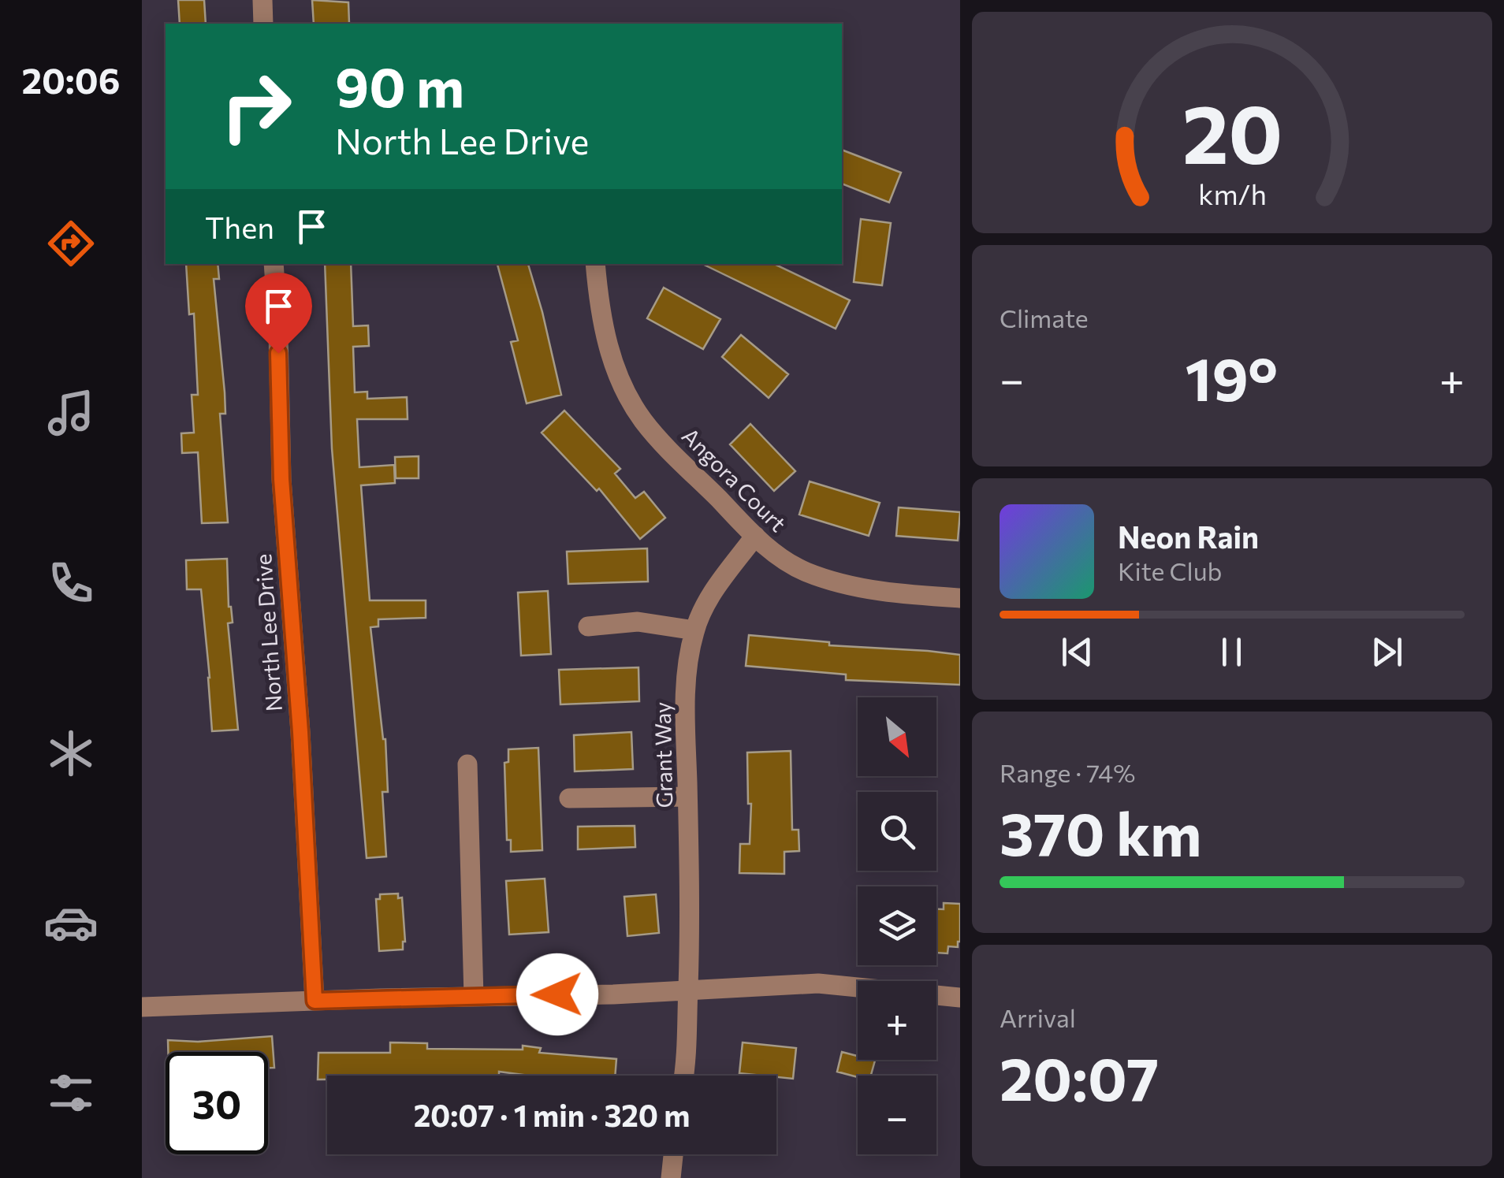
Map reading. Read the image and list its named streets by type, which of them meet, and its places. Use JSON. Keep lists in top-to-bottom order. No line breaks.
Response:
{"streets":{"street":["Angora Court","North Lee Drive","Grant Way"]},"crossings":[["Angora Court","Grant Way"]],"north":"bottom right","page":{"tabs":"20:06","turn":["90 m","North Lee Drive"],"then":"Then","tile":["Climate",["Range · 74%","370 km"],["Arrival","20:07"]],"heat":["−","19°","+"],"song":["Neon Rain","Kite Club"],"map_buttons":["+","−"],"limit":"30","trip":"20:07 · 1 min · 320 m","gauge":["20","km/h"]}}
